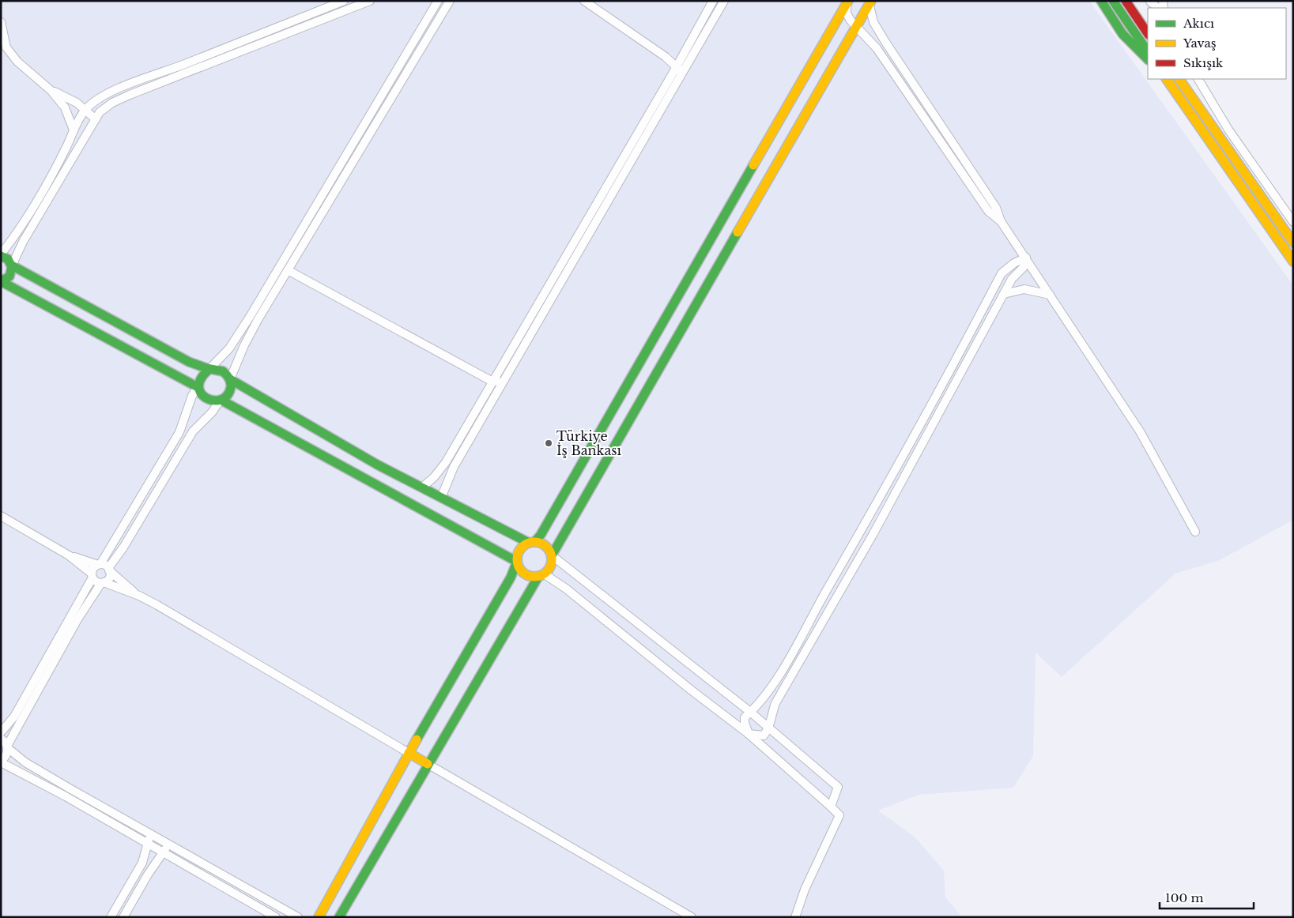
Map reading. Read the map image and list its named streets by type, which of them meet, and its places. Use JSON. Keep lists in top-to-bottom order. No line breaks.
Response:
{"places":["Türkiye İş Bankası"],"legend":["Akıcı","Yavaş","Sıkışık"],"scale_bar":"100 m"}
